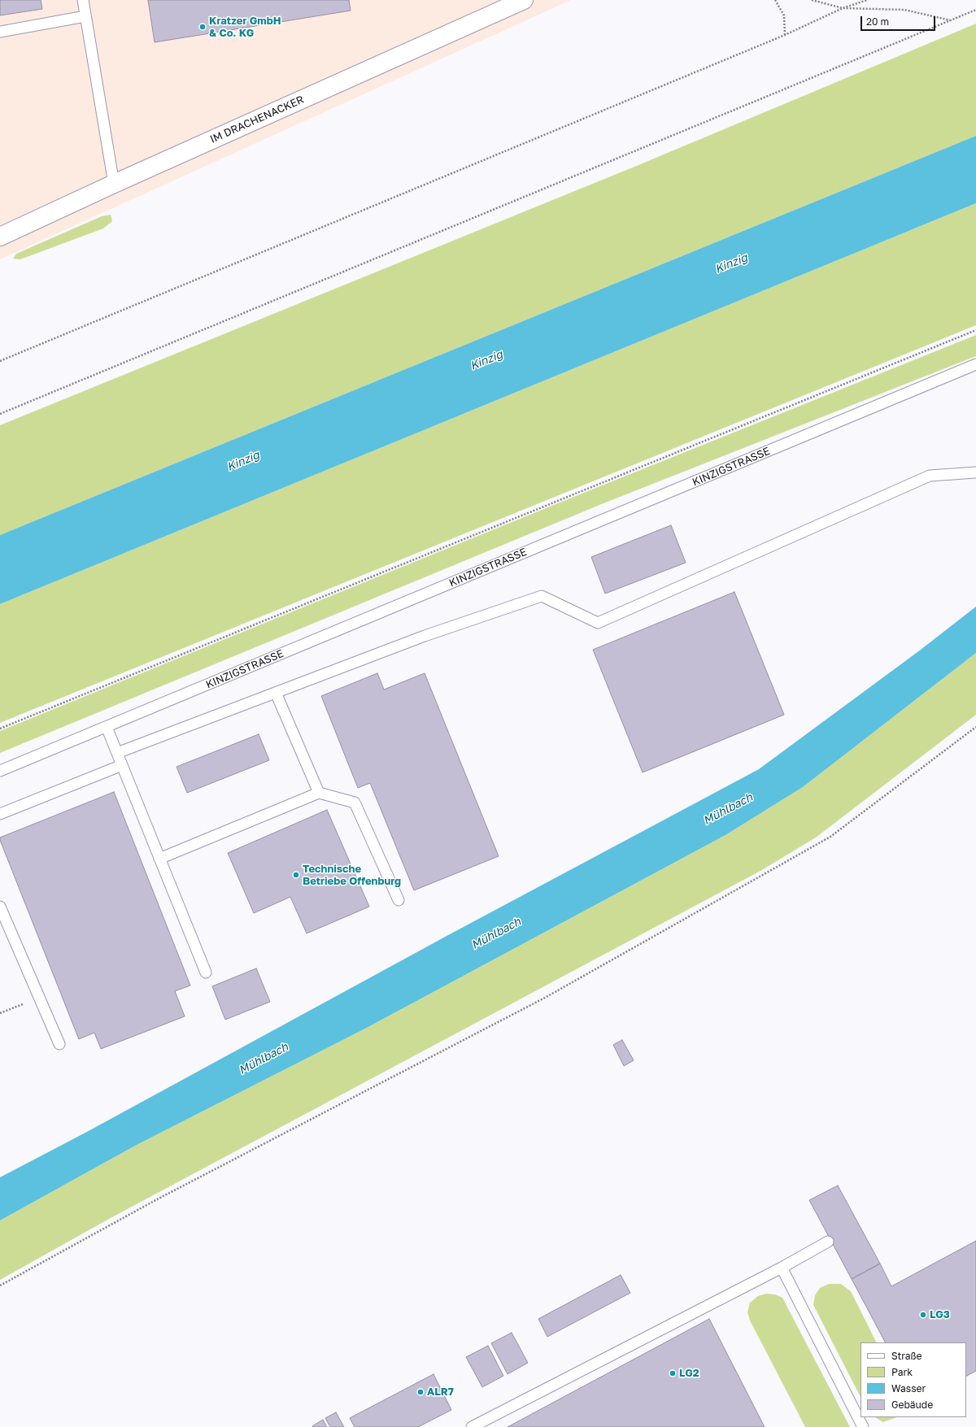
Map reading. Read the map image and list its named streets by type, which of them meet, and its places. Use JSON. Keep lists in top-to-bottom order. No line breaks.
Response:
{"streets":{"street":["IM DRACHENACKER"],"lane":["KINZIGSTRASSE"]},"water":["Kinzig","Mühlbach"],"places":["Kratzer GmbH & Co. KG","Technische Betriebe Offenburg","LG3","LG2","ALR7"],"legend":["Straße","Park","Wasser","Gebäude"],"scale_bar":"20 m"}
